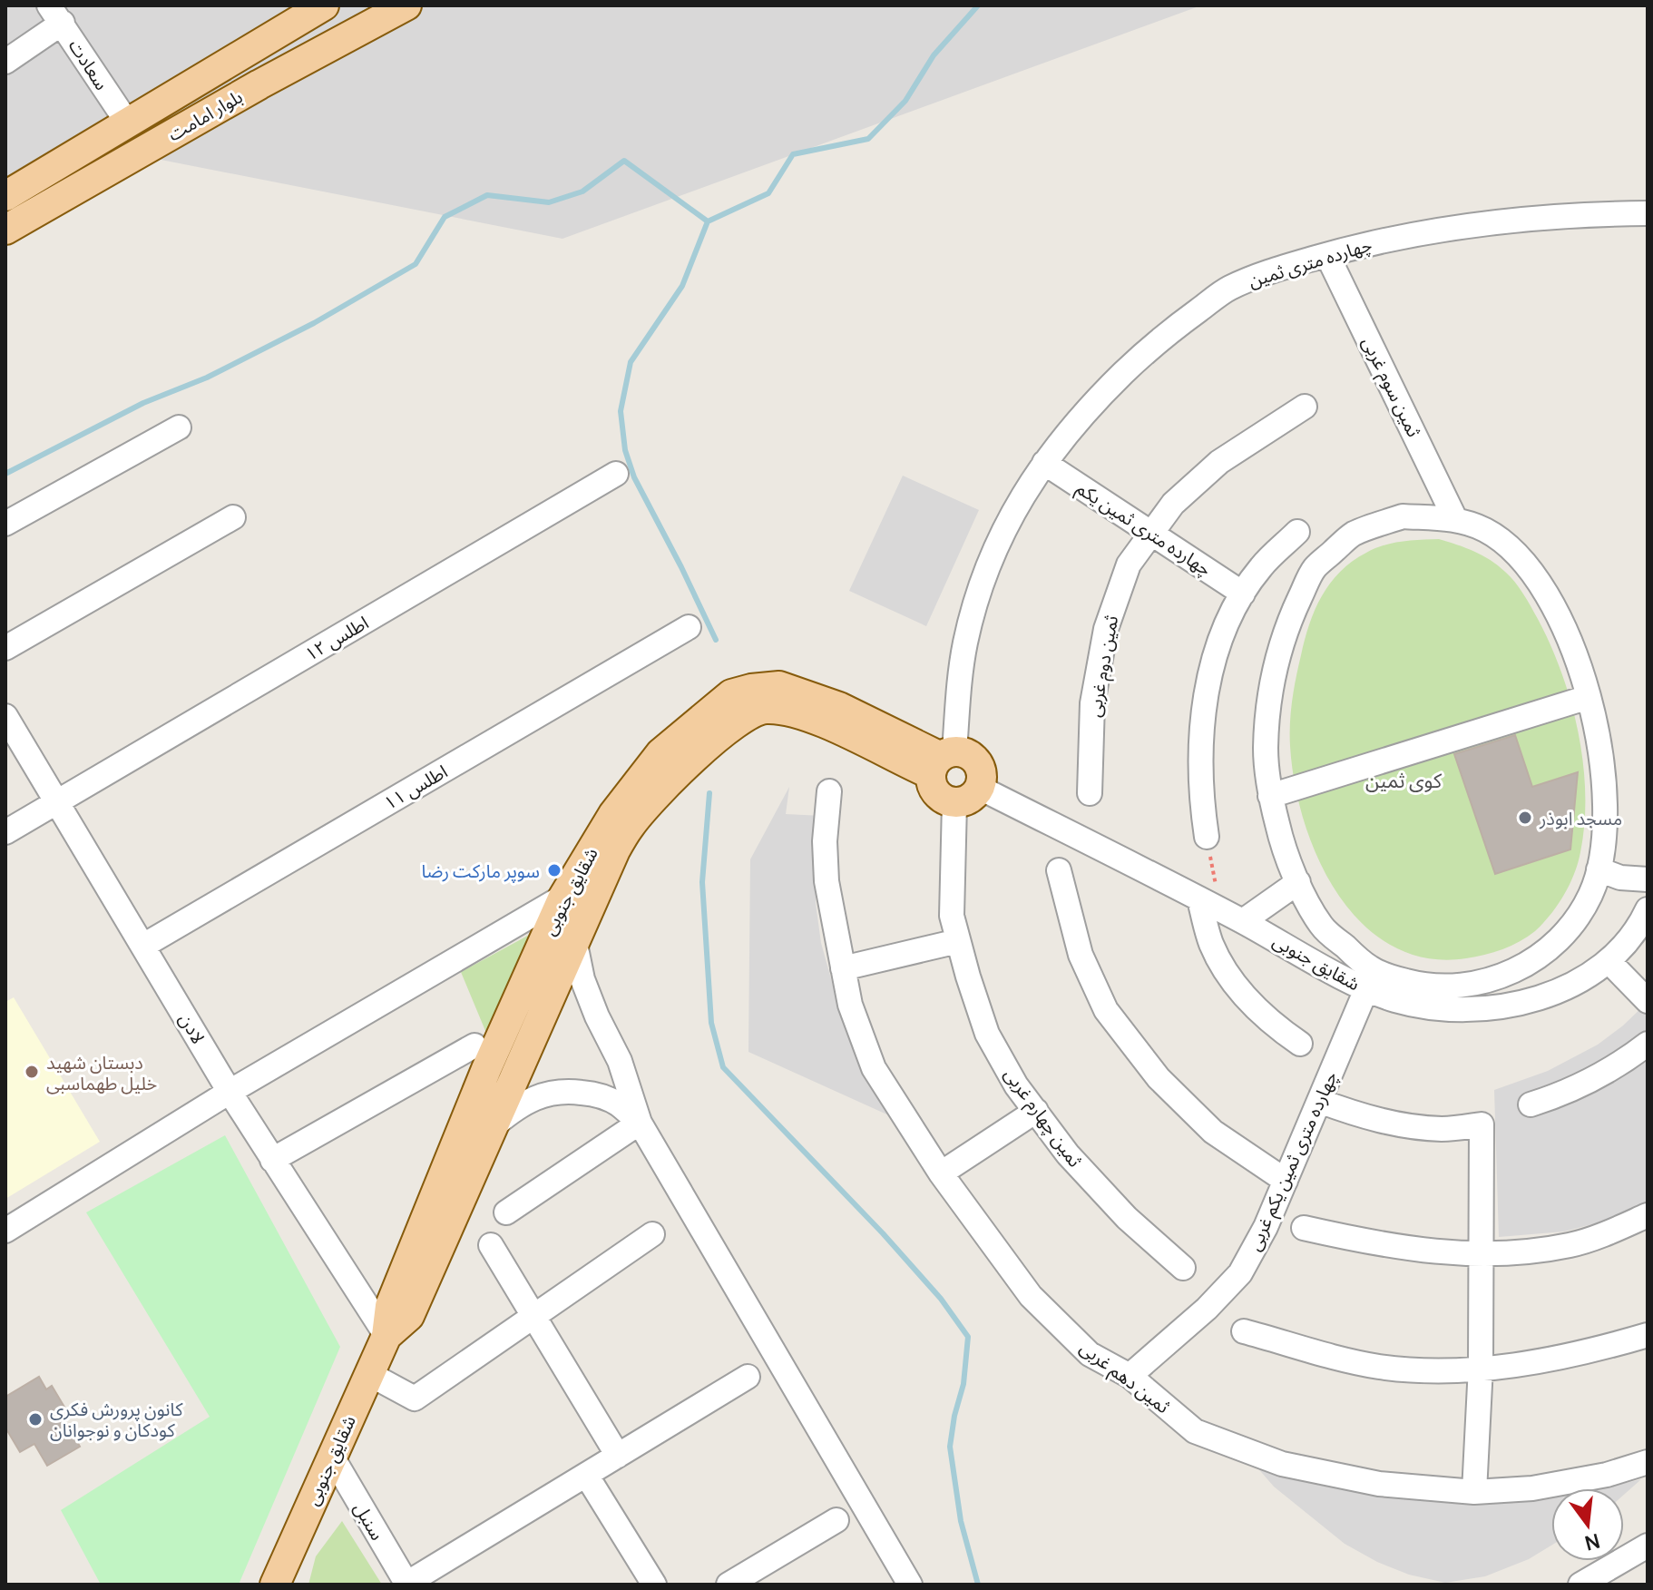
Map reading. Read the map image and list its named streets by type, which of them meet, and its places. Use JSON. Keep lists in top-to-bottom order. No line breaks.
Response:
{"streets":{"main road":["بلوار امامت","شقایق جنوبی"],"street":["سعادت","چهارده متری ثمین","ثمین سوم غربی","چهارده متری ثمین یکم","اطلس ۱۲","ثمین دوم غربی","اطلس ۱۱","لادن","ثمین چهارم غربی","چهارده متری ثمین یکم غربی","ثمین دهم غربی","سنبل"]},"crossings":[["سعادت","بلوار امامت"],["چهارده متری ثمین","ثمین سوم غربی"],["چهارده متری ثمین","چهارده متری ثمین یکم"],["چهارده متری ثمین","شقایق جنوبی"],["چهارده متری ثمین","ثمین چهارم غربی"],["چهارده متری ثمین یکم","ثمین دوم غربی"],["اطلس ۱۲","لادن"],["اطلس ۱۱","لادن"],["شقایق جنوبی","لادن"],["شقایق جنوبی","ثمین چهارم غربی"],["شقایق جنوبی","چهارده متری ثمین یکم غربی"],["شقایق جنوبی","سنبل"],["چهارده متری ثمین یکم غربی","ثمین دهم غربی"]],"districts":["کوی ثمین"],"places":["مسجد ابوذر","سوپر مارکت رضا","دبستان شهید خلیل طهماسبی","کانون پرورش فکری کودکان و نوجوانان"],"north":"bottom"}
